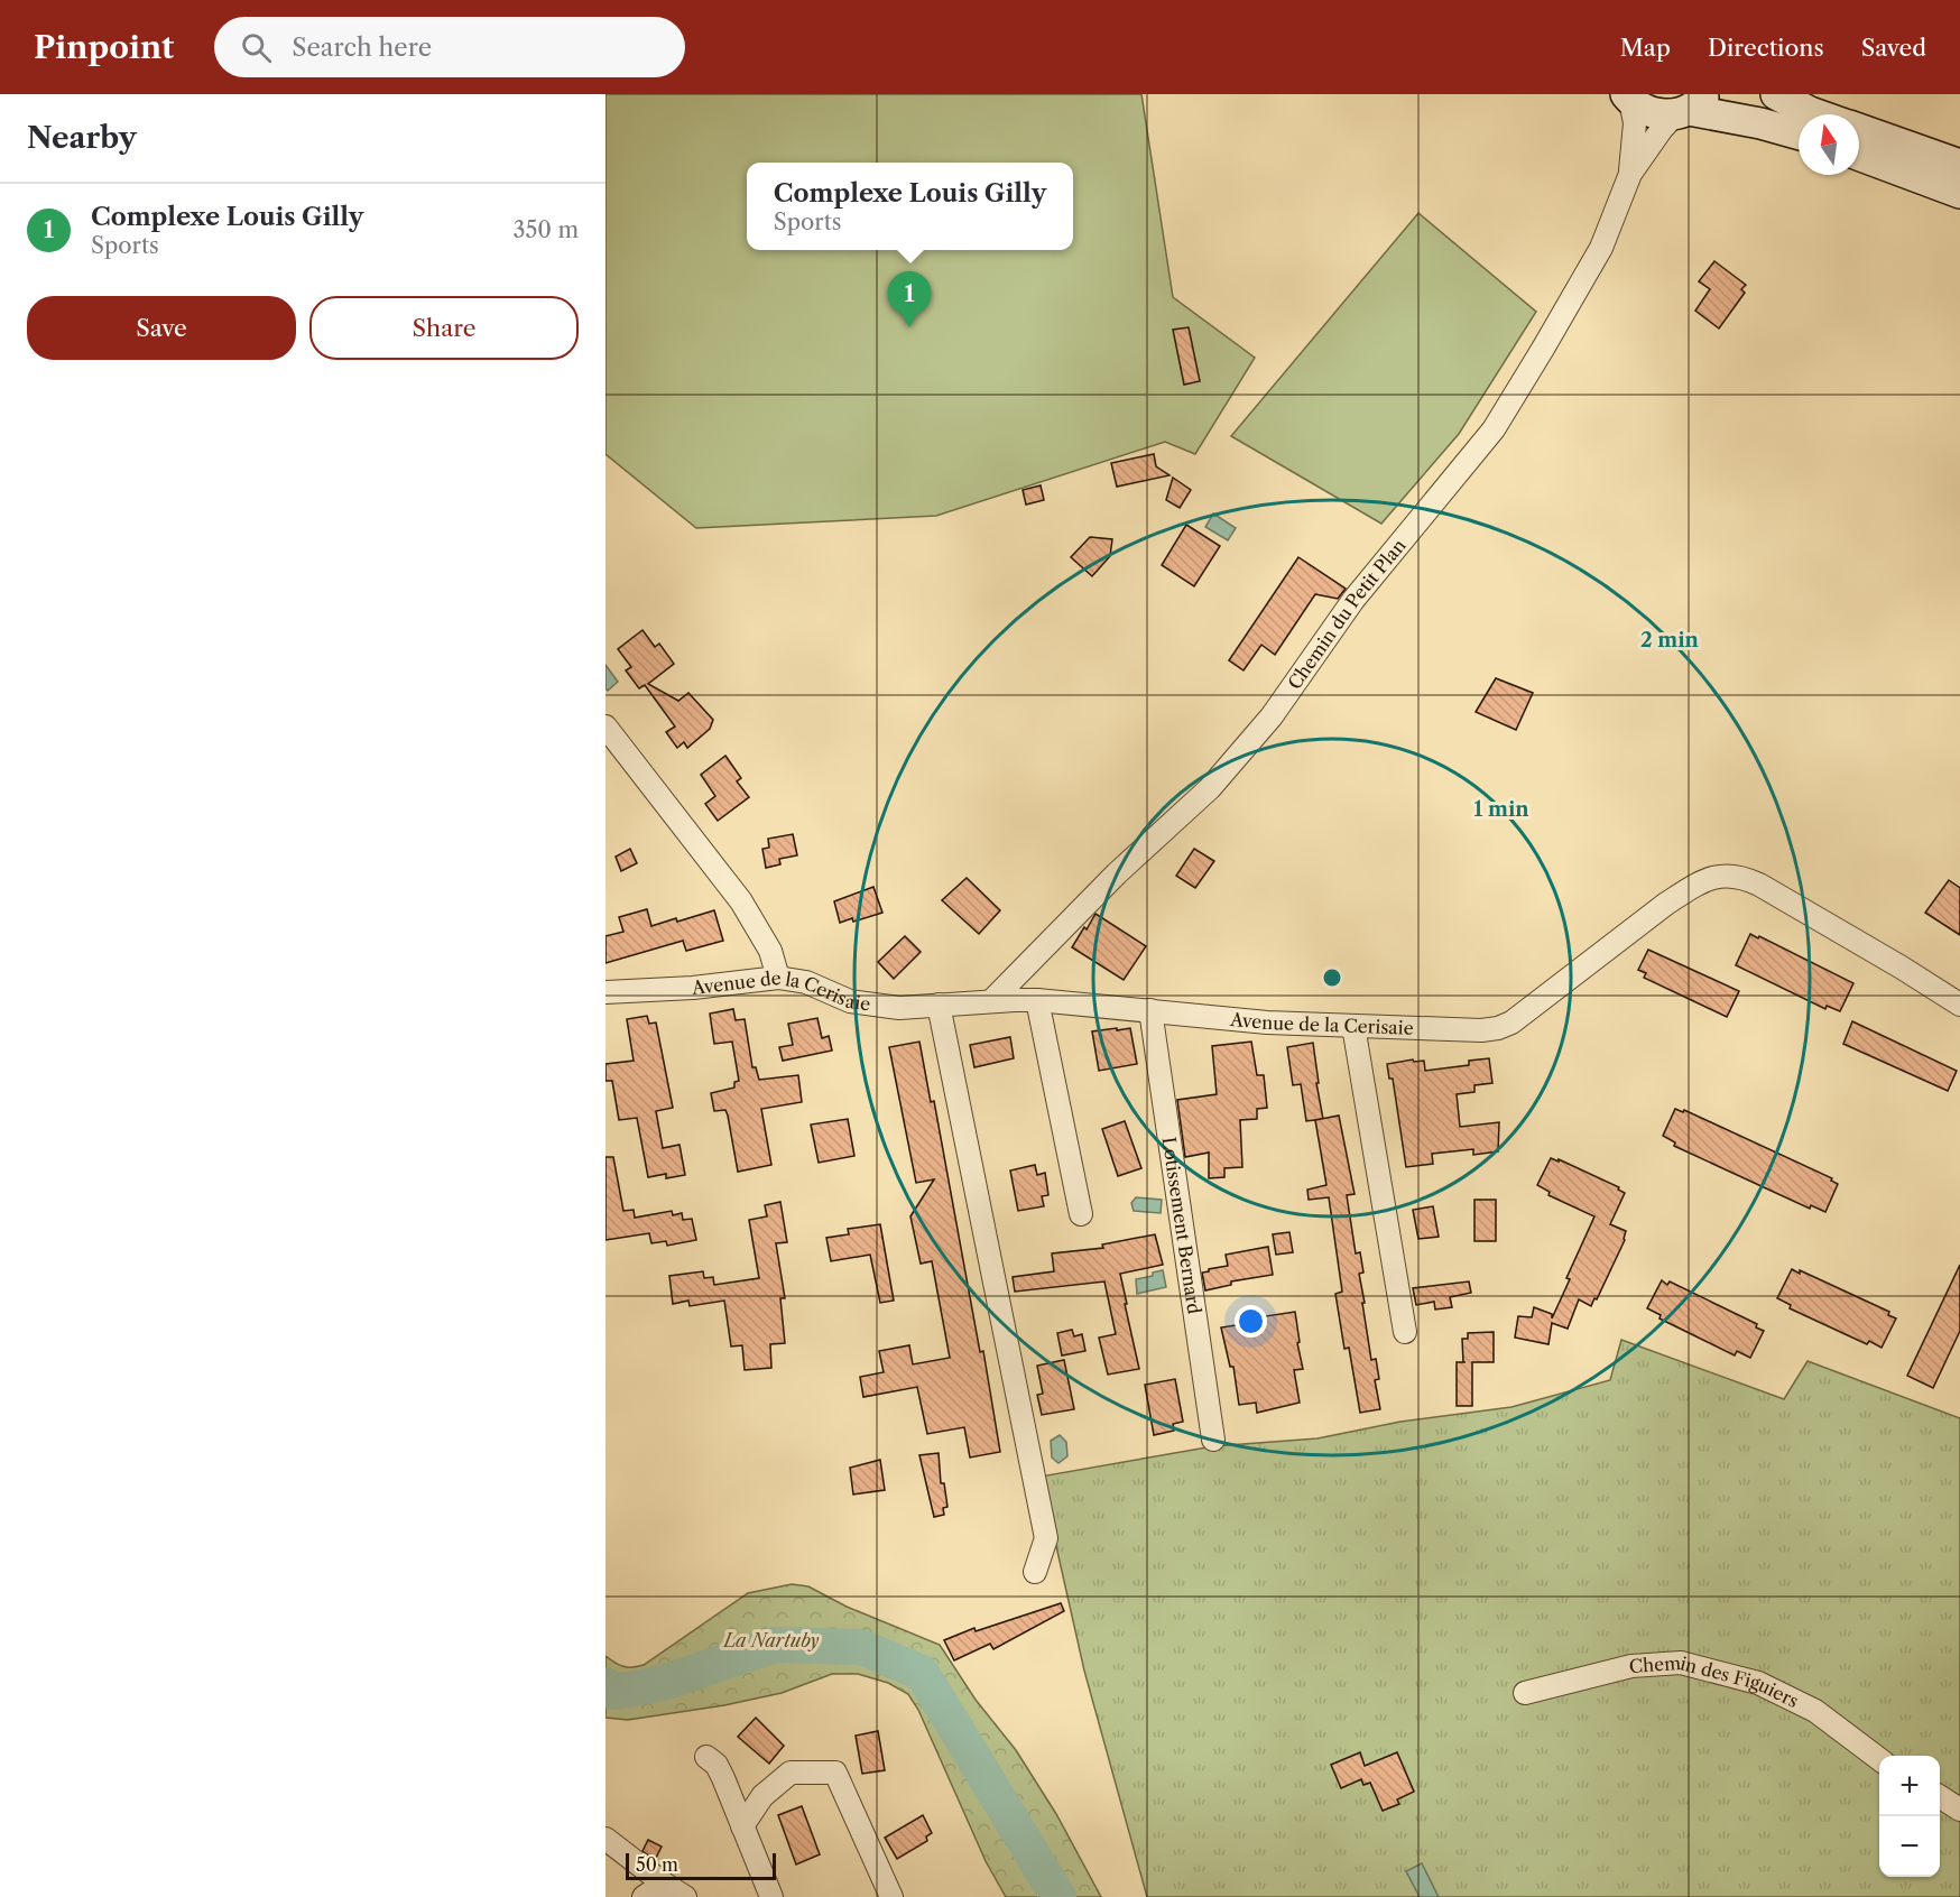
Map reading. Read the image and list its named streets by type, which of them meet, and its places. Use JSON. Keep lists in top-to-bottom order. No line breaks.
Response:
{"streets":{"street":["Chemin du Petit Plan","Avenue de la Cerisaie","Lotissement Bernard","Chemin des Figuiers"]},"crossings":[["Chemin du Petit Plan","Avenue de la Cerisaie"],["Avenue de la Cerisaie","Lotissement Bernard"]],"parks":["La Nartuby"],"scale_bar":"50 m","north":"top","page":{"header":"Pinpoint","search":"Search here","nav":["Map","Directions","Saved"],"heading":"Nearby","popup":["Complexe Louis Gilly","Sports"],"list":[{"mark":"1","name":"Complexe Louis Gilly","note":"Sports","value":"350 m"}],"pins":"1","buttons":["Save","Share"],"map_buttons":["+","−"],"scale":"50 m"},"rings":["2 min","1 min"]}
